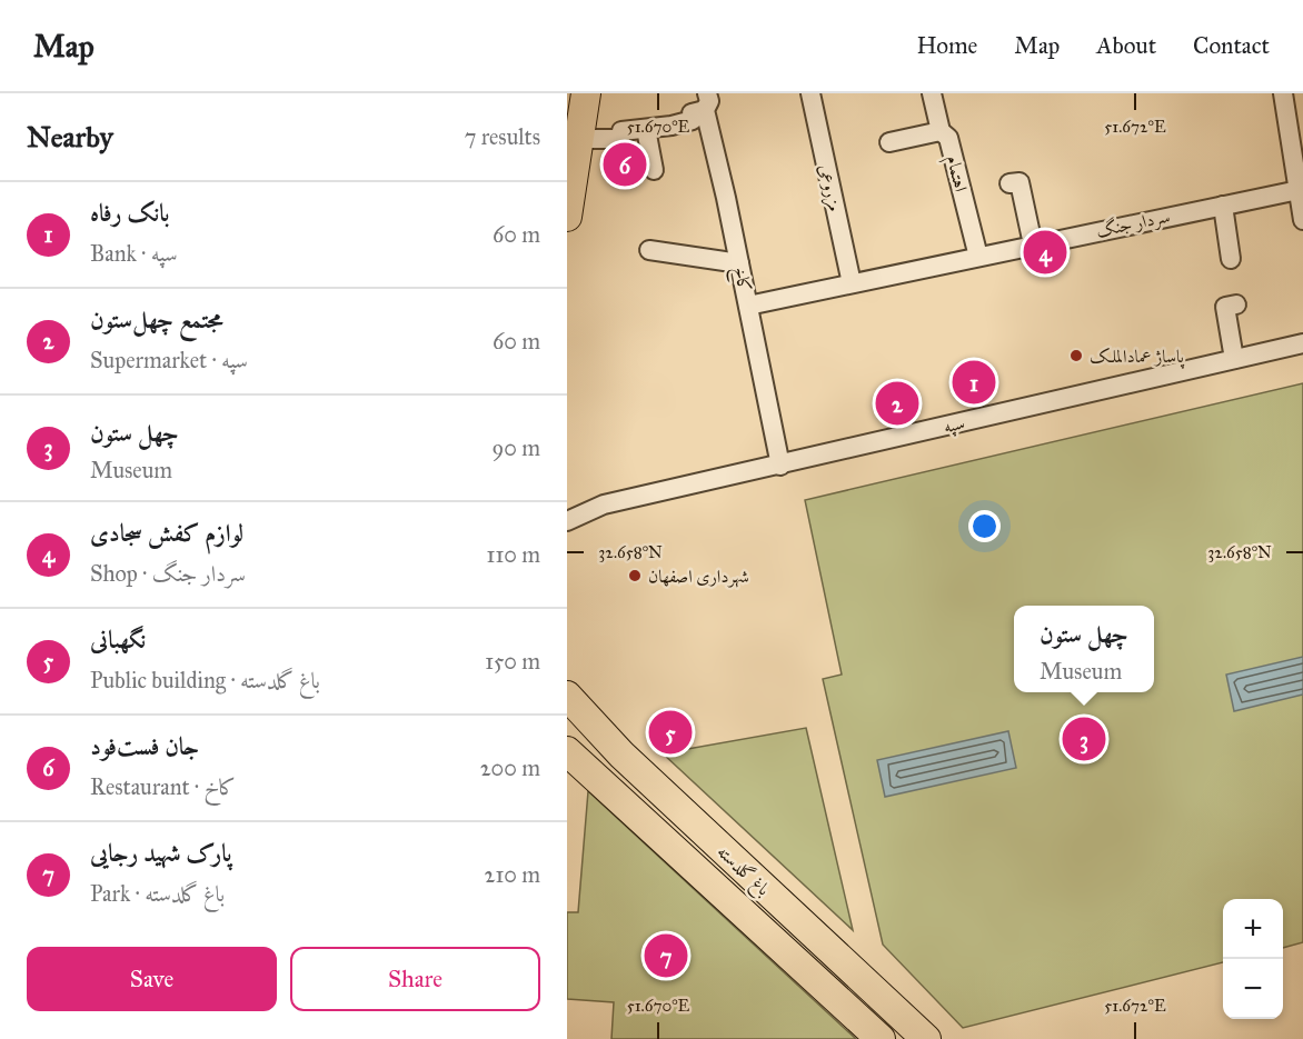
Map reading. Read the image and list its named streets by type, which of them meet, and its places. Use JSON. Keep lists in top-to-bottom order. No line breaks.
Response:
{"streets":{"main road":["باغ گلدسته"],"street":["اهتمام","مزروعی","سردار جنگ","کاخ","سپه"]},"crossings":[["اهتمام","سردار جنگ"],["مزروعی","سردار جنگ"],["سردار جنگ","کاخ"],["کاخ","سپه"]],"places":["پاساژ عمادالملک","شهرداری اصفهان"],"page":{"header":"Map","nav":["Home","Map","About","Contact"],"heading":["Nearby","7 results"],"pins":["6","4","1","2","5","3","7"],"list":[{"mark":"1","name":"بانک رفاه","note":"Bank · سپه","value":"60 m"},{"mark":"2","name":"مجتمع چهل‌ستون","note":"Supermarket · سپه","value":"60 m"},{"mark":"3","name":"چهل ستون","note":"Museum","value":"90 m"},{"mark":"4","name":"لوازم کفش سجادی","note":"Shop · سردار جنگ","value":"110 m"},{"mark":"5","name":"نگهبانی","note":"Public building · باغ گلدسته","value":"150 m"},{"mark":"6","name":"جان فست‌فود","note":"Restaurant · کاخ","value":"200 m"},{"mark":"7","name":"پارک شهید رجایی","note":"Park · باغ گلدسته","value":"210 m"}],"popup":["چهل ستون","Museum"],"map_buttons":["+","−"],"buttons":["Save","Share"]},"coordinates":["51.670°E","51.672°E","32.658°N"]}
